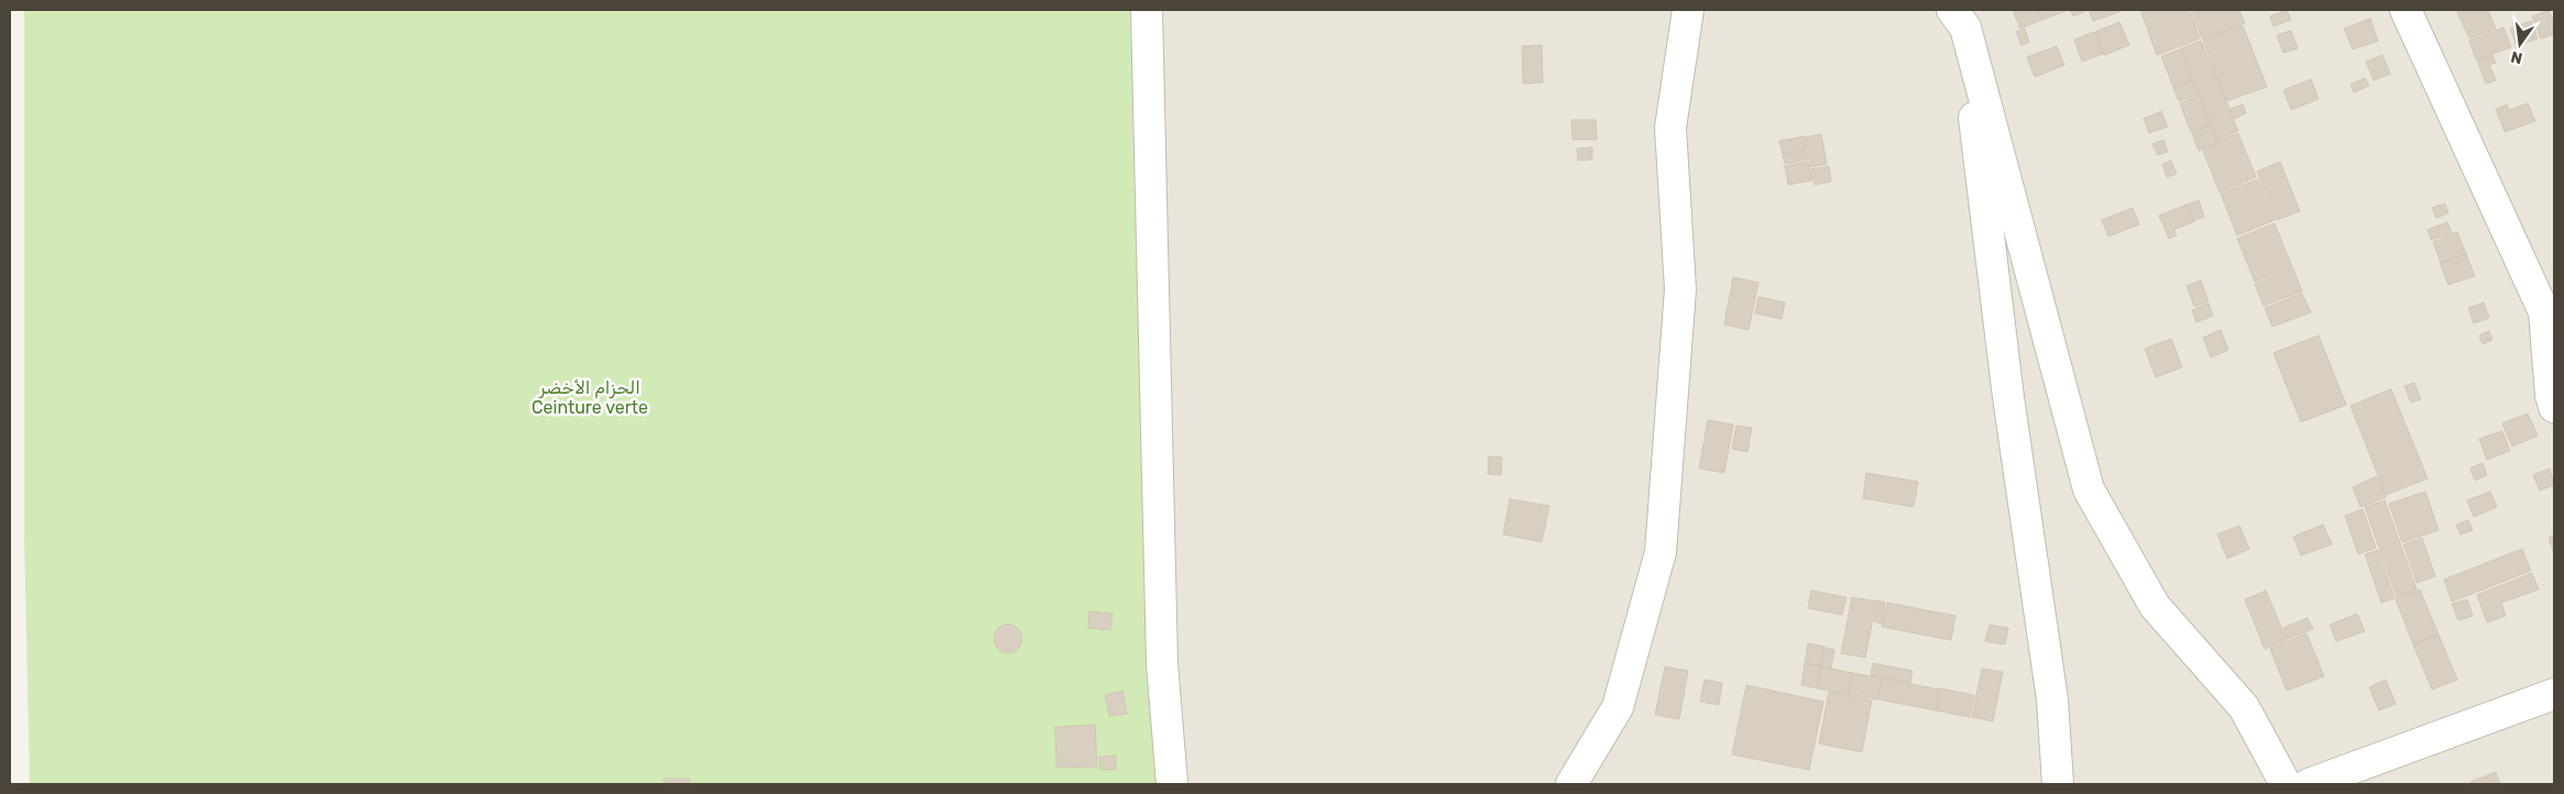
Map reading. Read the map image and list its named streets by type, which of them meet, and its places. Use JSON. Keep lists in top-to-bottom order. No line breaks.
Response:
{"parks":["الحزام الأخضر Ceinture verte"],"north":"bottom"}
